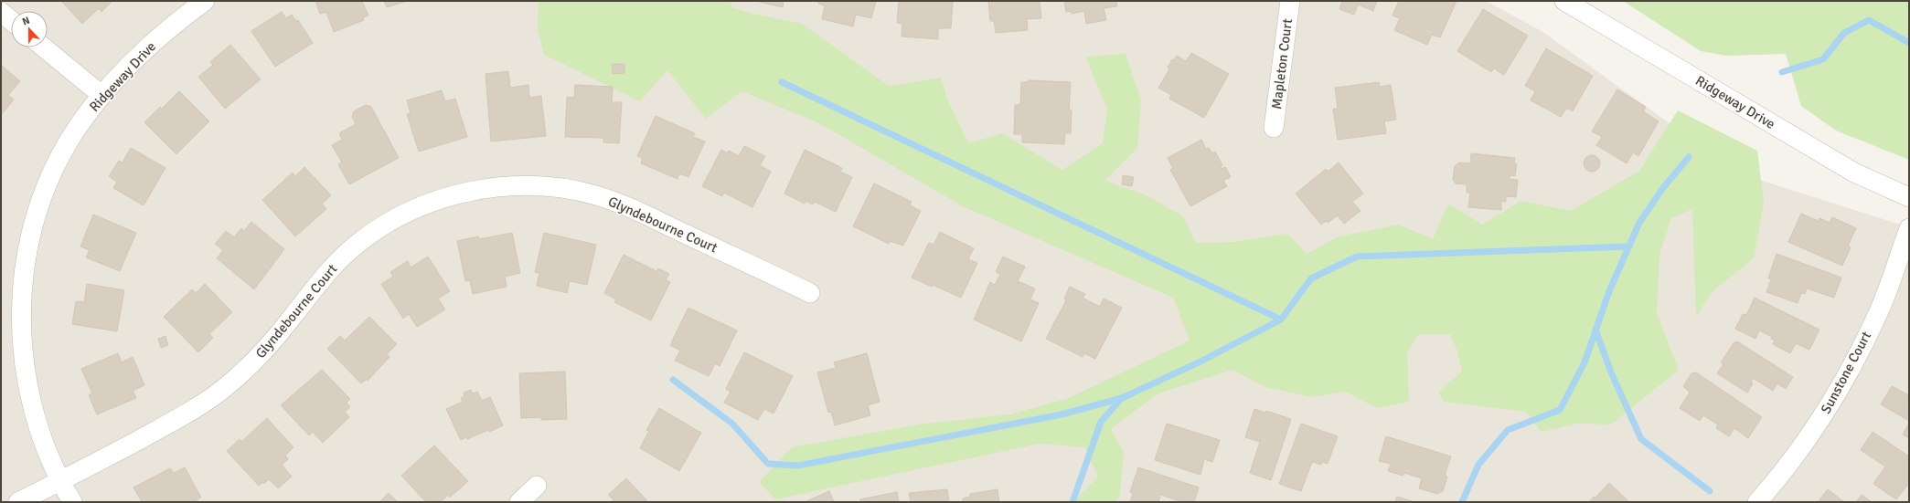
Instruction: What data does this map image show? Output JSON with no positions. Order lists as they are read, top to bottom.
{
  "streets": {
    "street": [
      "Mapleton Court",
      "Ridgeway Drive",
      "Glyndebourne Court",
      "Sunstone Court"
    ]
  },
  "crossings": [
    ["Ridgeway Drive", "Glyndebourne Court"]
  ],
  "north": "top"
}
